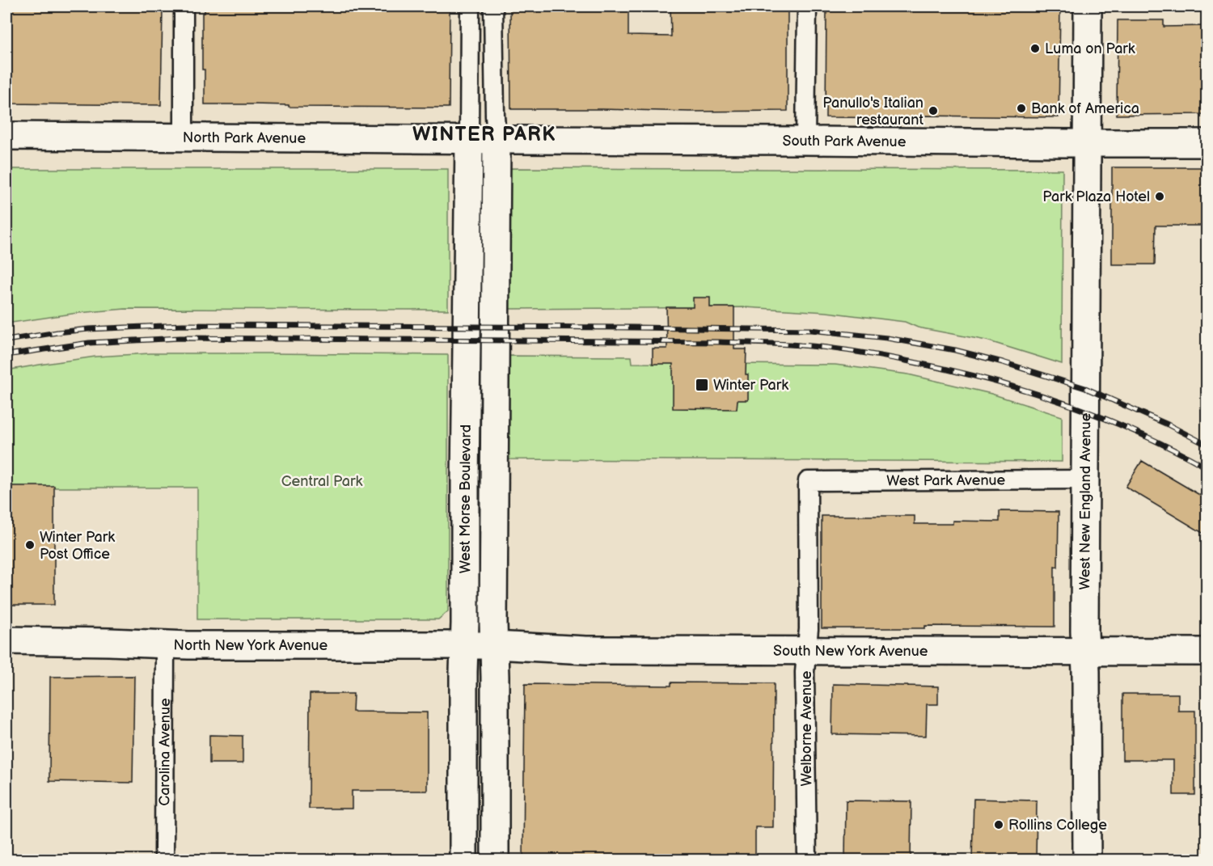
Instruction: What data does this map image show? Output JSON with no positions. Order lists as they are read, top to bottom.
{
  "streets": {
    "street": [
      "North Park Avenue",
      "South Park Avenue",
      "West Park Avenue",
      "West Morse Boulevard",
      "West New England Avenue",
      "North New York Avenue",
      "South New York Avenue",
      "Welborne Avenue",
      "Carolina Avenue"
    ]
  },
  "crossings": [
    ["North Park Avenue", "South Park Avenue"],
    ["North Park Avenue", "West Morse Boulevard"],
    ["South Park Avenue", "West Morse Boulevard"],
    ["South Park Avenue", "West New England Avenue"],
    ["West Park Avenue", "West New England Avenue"],
    ["West Park Avenue", "Welborne Avenue"],
    ["West Morse Boulevard", "North New York Avenue"],
    ["West Morse Boulevard", "South New York Avenue"],
    ["West New England Avenue", "South New York Avenue"],
    ["North New York Avenue", "South New York Avenue"],
    ["North New York Avenue", "Carolina Avenue"],
    ["South New York Avenue", "Welborne Avenue"]
  ],
  "districts": ["WINTER PARK"],
  "parks": ["Central Park"],
  "places": {
    "other": [
      "Luma on Park",
      "Bank of America",
      "Panullo's Italian restaurant",
      "Park Plaza Hotel",
      "Winter Park Post Office",
      "Rollins College"
    ],
    "transit": ["Winter Park"]
  }
}
